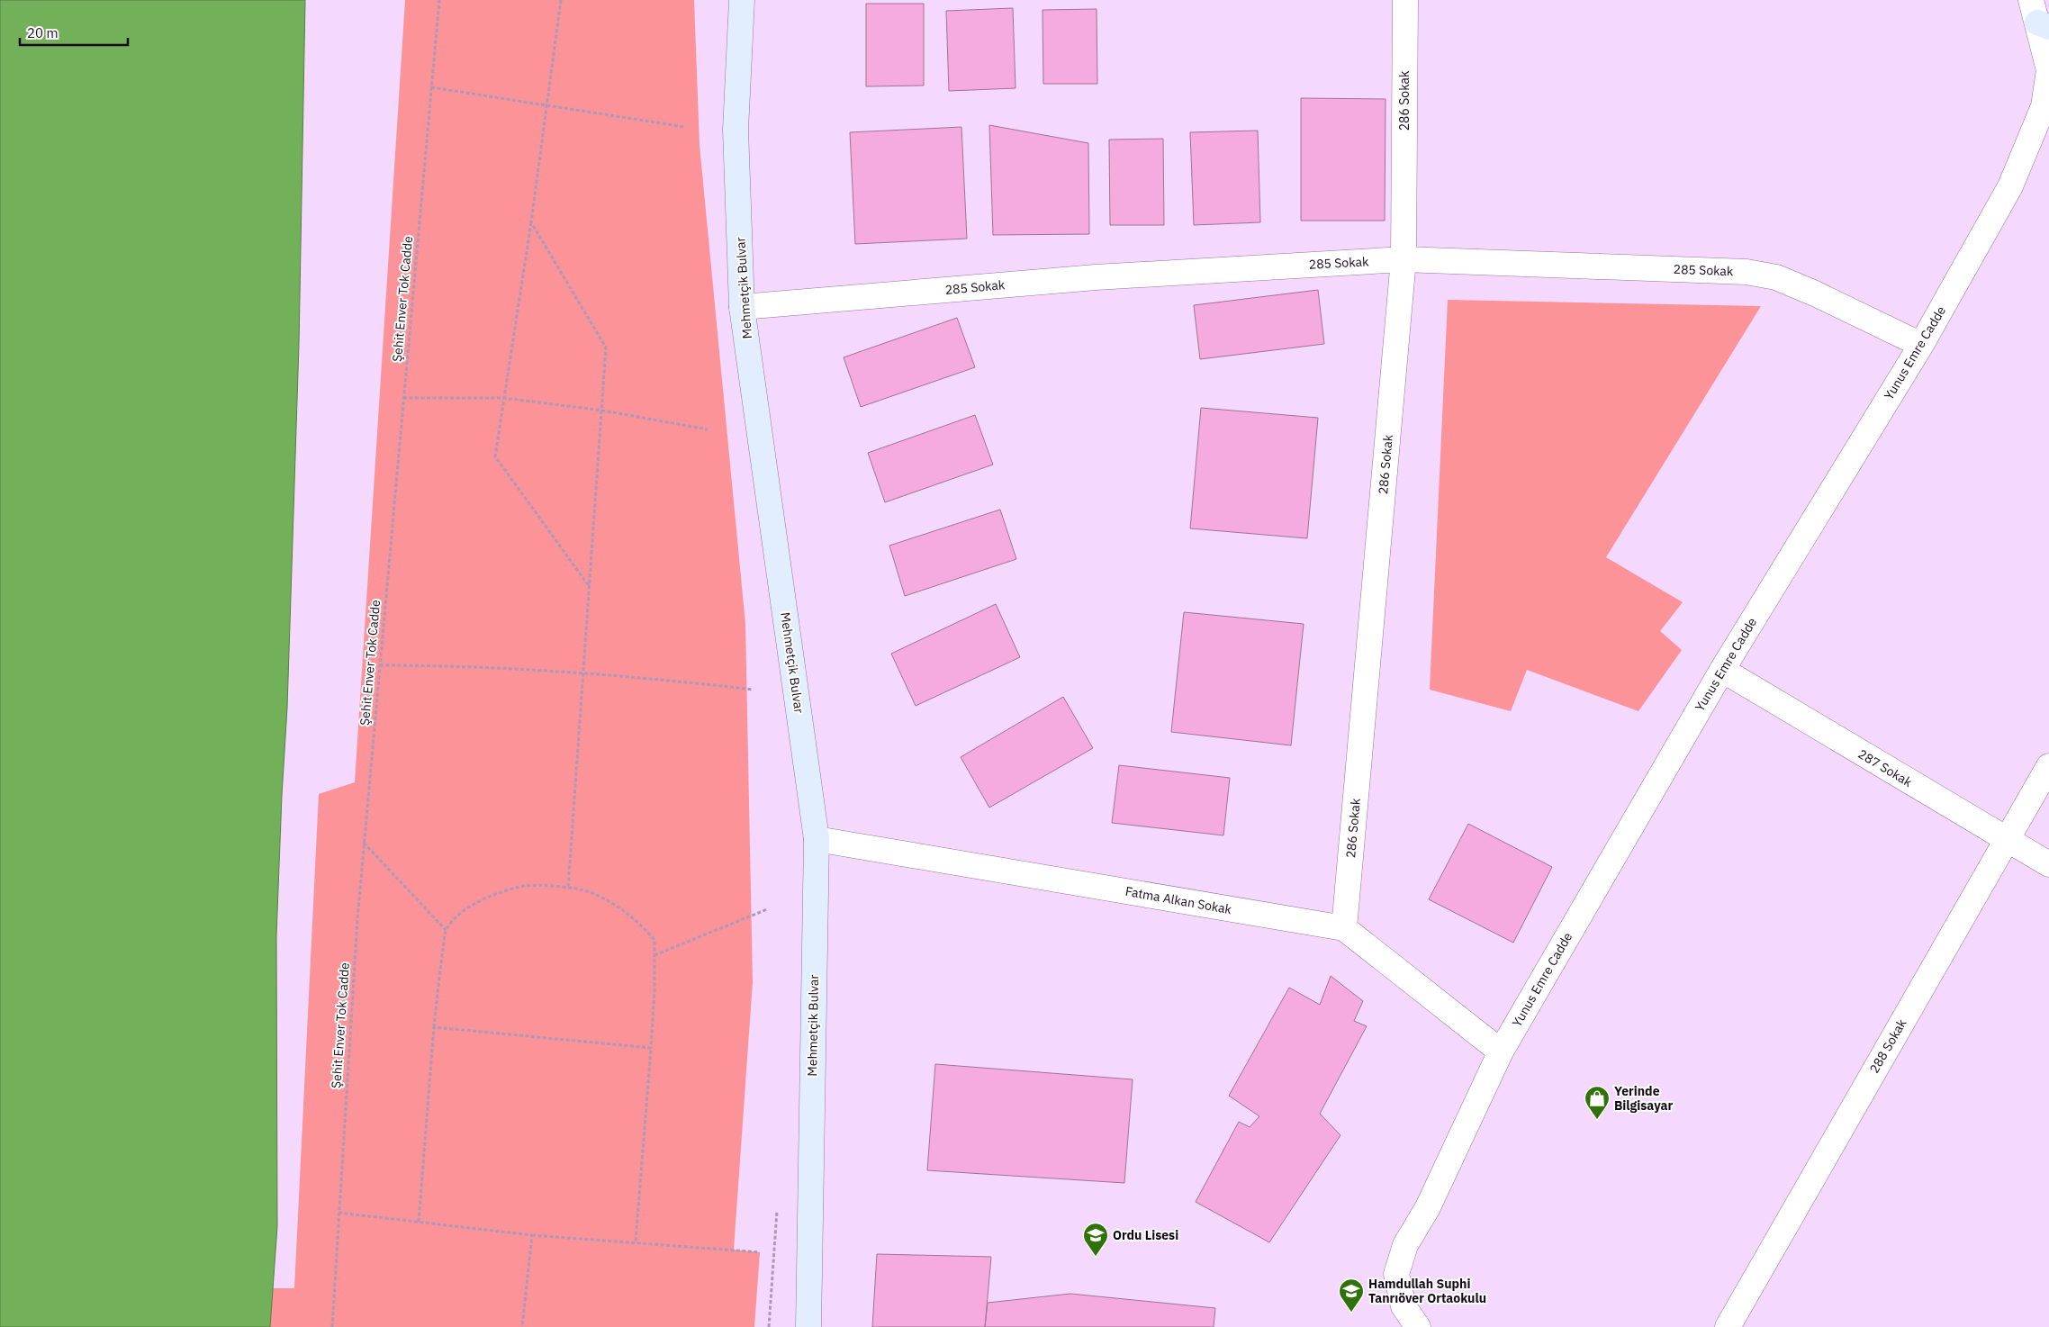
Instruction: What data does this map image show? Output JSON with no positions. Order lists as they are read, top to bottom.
{
  "streets": {
    "street": [
      "286 Sokak",
      "285 Sokak",
      "Mehmetçik Bulvar",
      "Yunus Emre Cadde",
      "287 Sokak",
      "Fatma Alkan Sokak",
      "288 Sokak"
    ],
    "path": ["Şehit Enver Tok Cadde"]
  },
  "crossings": [
    ["286 Sokak", "285 Sokak"],
    ["286 Sokak", "Fatma Alkan Sokak"],
    ["285 Sokak", "Mehmetçik Bulvar"],
    ["285 Sokak", "Yunus Emre Cadde"],
    ["Mehmetçik Bulvar", "Fatma Alkan Sokak"],
    ["Yunus Emre Cadde", "287 Sokak"],
    ["Yunus Emre Cadde", "Fatma Alkan Sokak"],
    ["287 Sokak", "288 Sokak"]
  ],
  "places": {
    "shop": ["Yerinde Bilgisayar"],
    "school or university": ["Ordu Lisesi", "Hamdullah Suphi Tanrıöver Ortaokulu"]
  },
  "scale_bar": "20 m"
}
